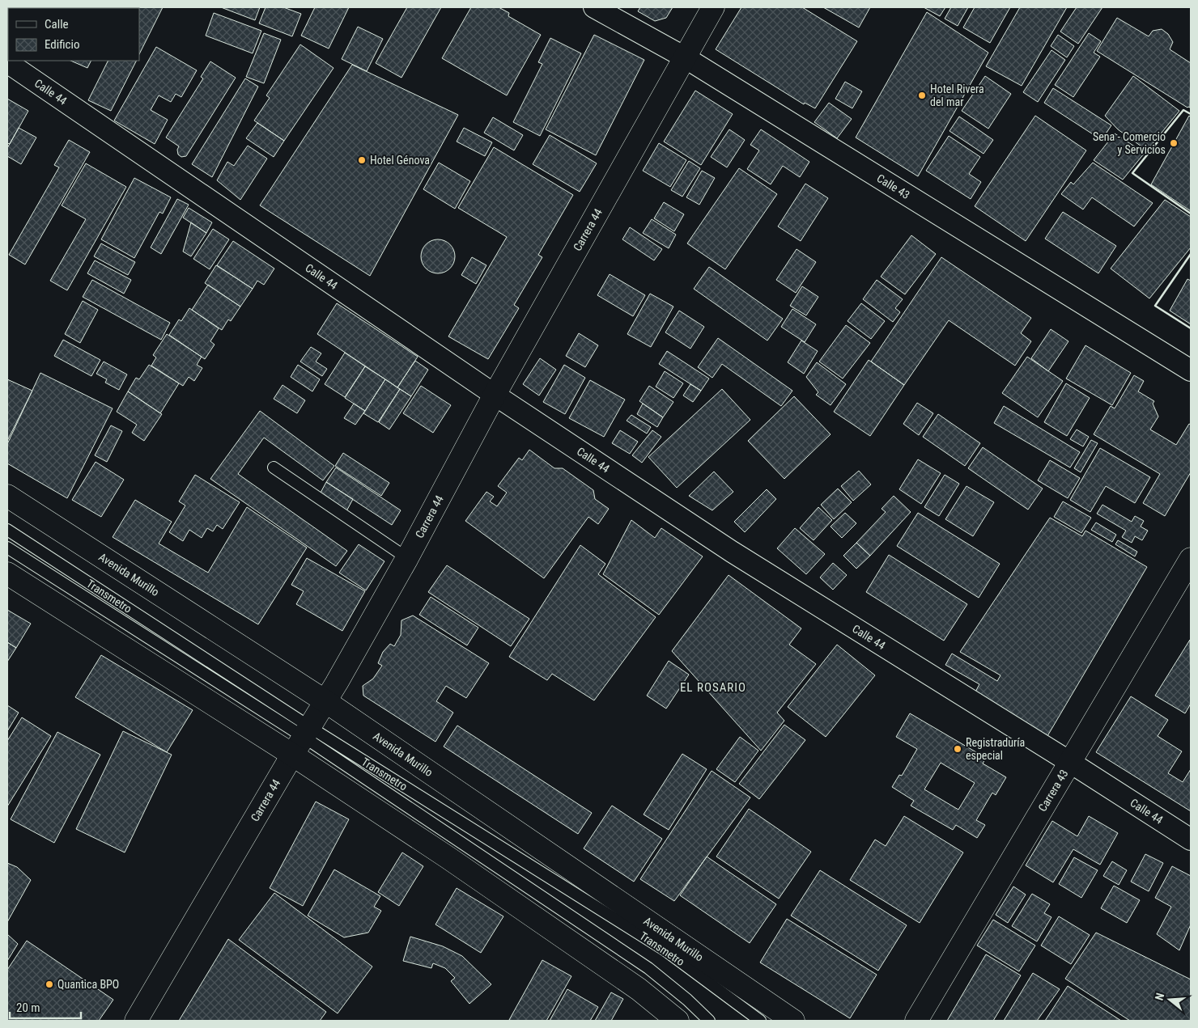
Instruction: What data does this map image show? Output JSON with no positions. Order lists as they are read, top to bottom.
{
  "streets": {
    "main road": ["Carrera 44", "Avenida Murillo", "Carrera 43"],
    "street": ["Calle 44", "Calle 43"],
    "lane": ["Transmetro"]
  },
  "crossings": [
    ["Calle 44", "Carrera 44"],
    ["Calle 44", "Carrera 43"],
    ["Calle 43", "Carrera 44"],
    ["Carrera 44", "Avenida Murillo"],
    ["Carrera 44", "Transmetro"]
  ],
  "districts": ["EL ROSARIO"],
  "places": [
    "Hotel Rivera del mar",
    "Sena - Comercio y Servicios",
    "Hotel Génova",
    "Registraduría especial",
    "Quantica BPO"
  ],
  "legend": ["Calle", "Edificio"],
  "scale_bar": "20 m",
  "north": "left"
}
